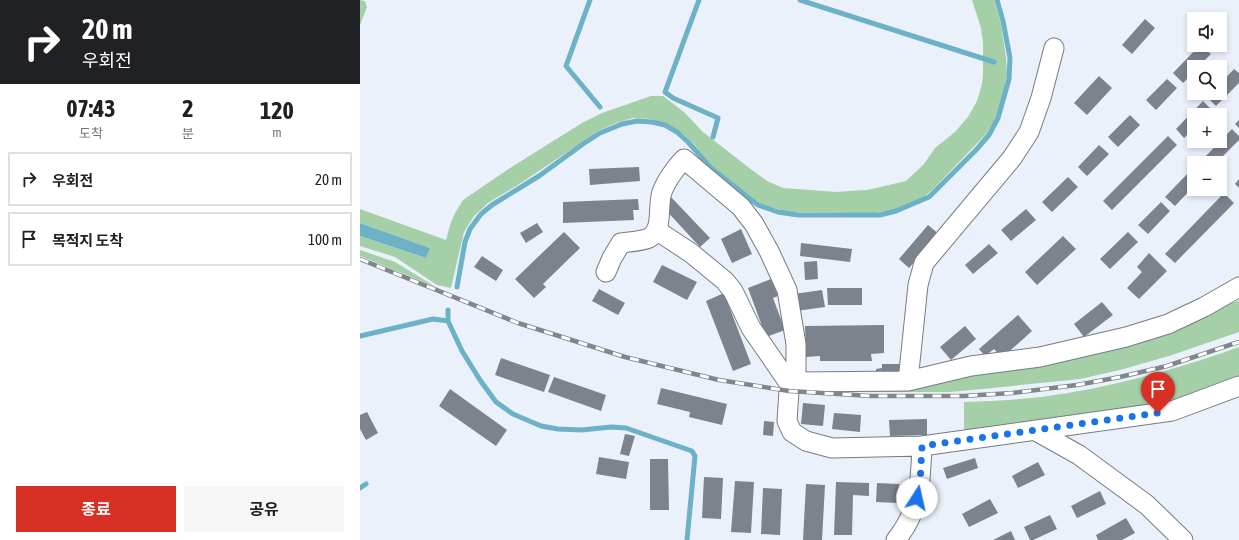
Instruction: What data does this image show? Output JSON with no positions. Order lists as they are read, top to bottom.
{
  "page": {
    "turn": ["20 m", "우회전"],
    "map_buttons": ["+", "−"],
    "eta": [
      "07:43",
      "도착",
      "2",
      "분",
      "120",
      "m"
    ],
    "list": [
      {
        "name": "우회전",
        "value": "20 m"
      },
      {
        "name": "목적지 도착",
        "value": "100 m"
      }
    ],
    "buttons": ["종료", "공유"]
  }
}
